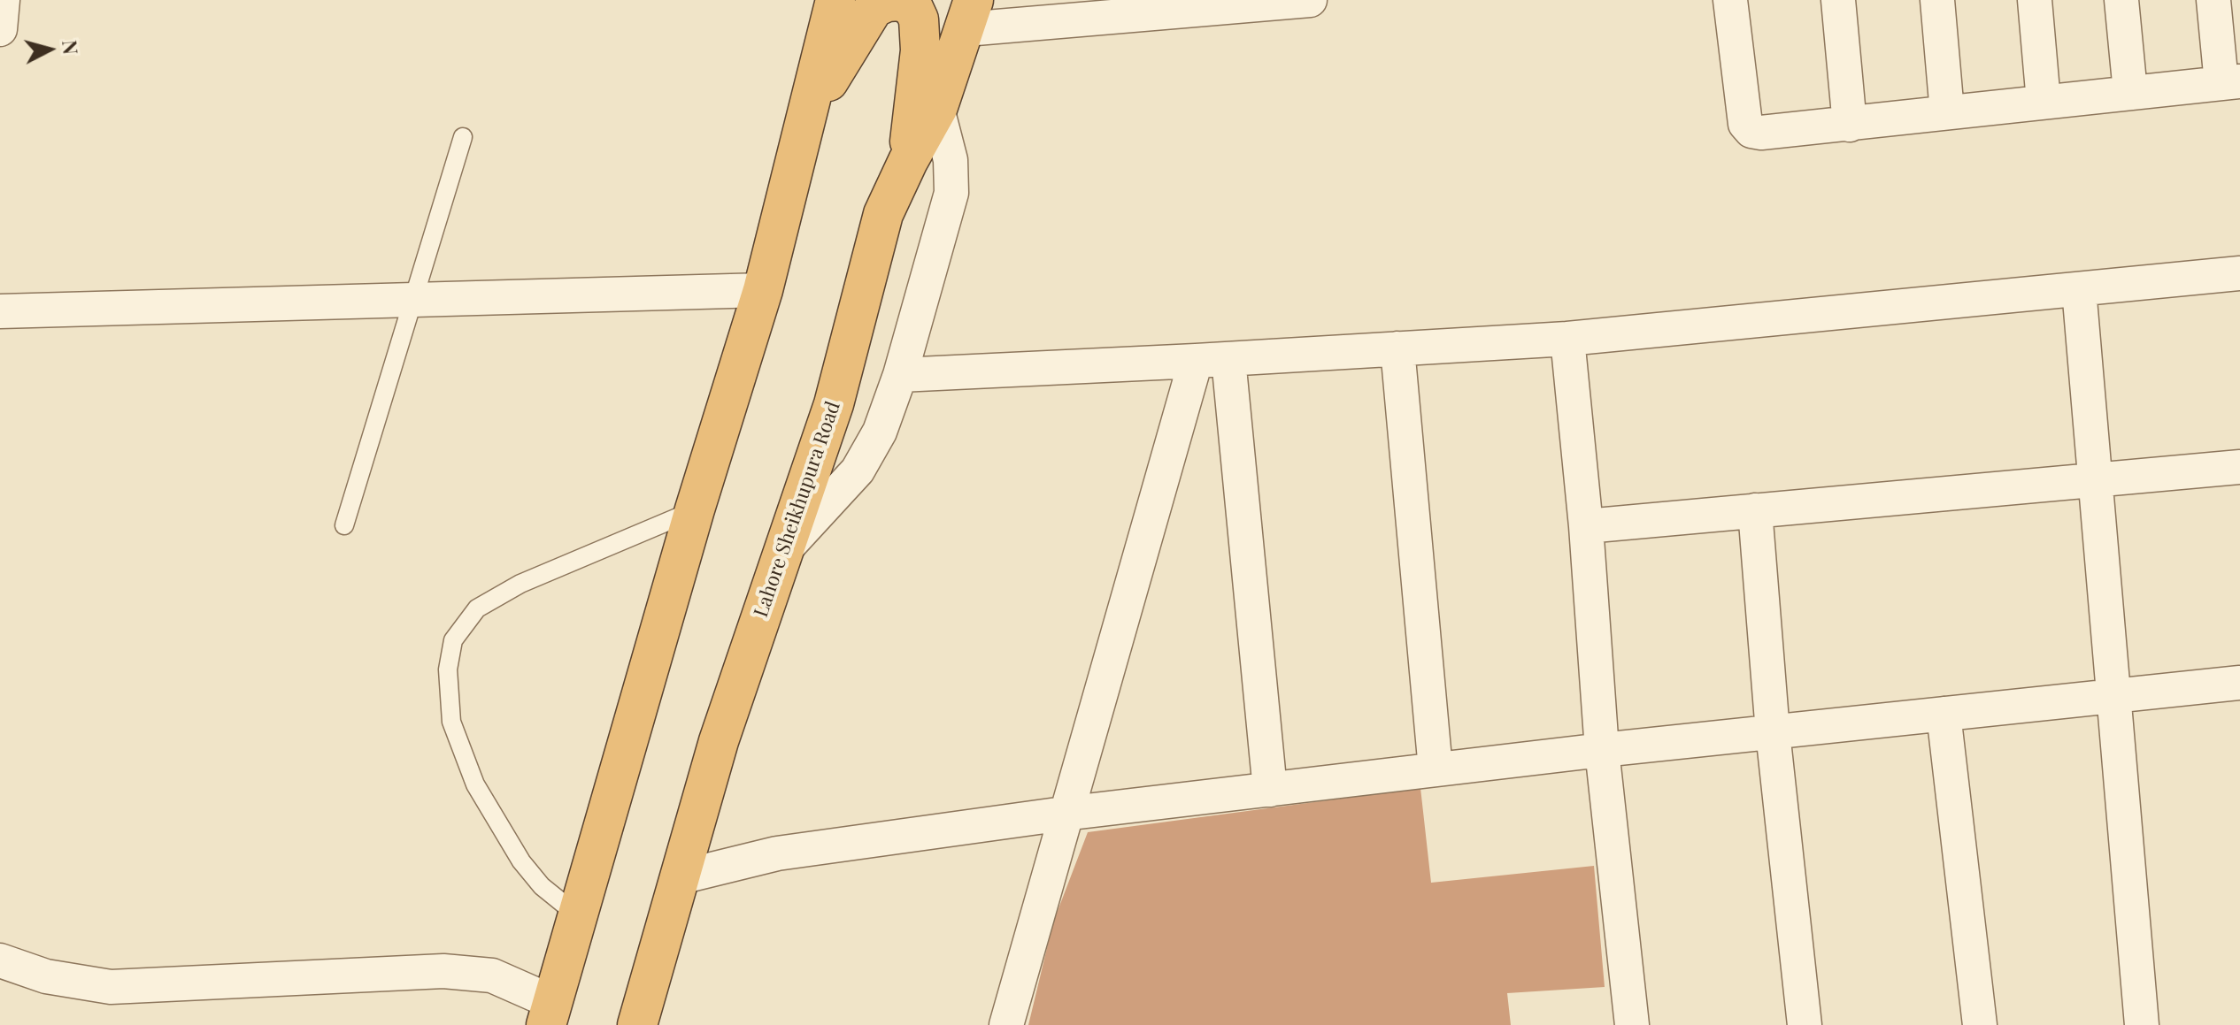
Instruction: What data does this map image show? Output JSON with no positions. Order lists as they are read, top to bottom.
{
  "streets": {
    "highway": ["Lahore Sheikhupura Road"]
  },
  "north": "right"
}
